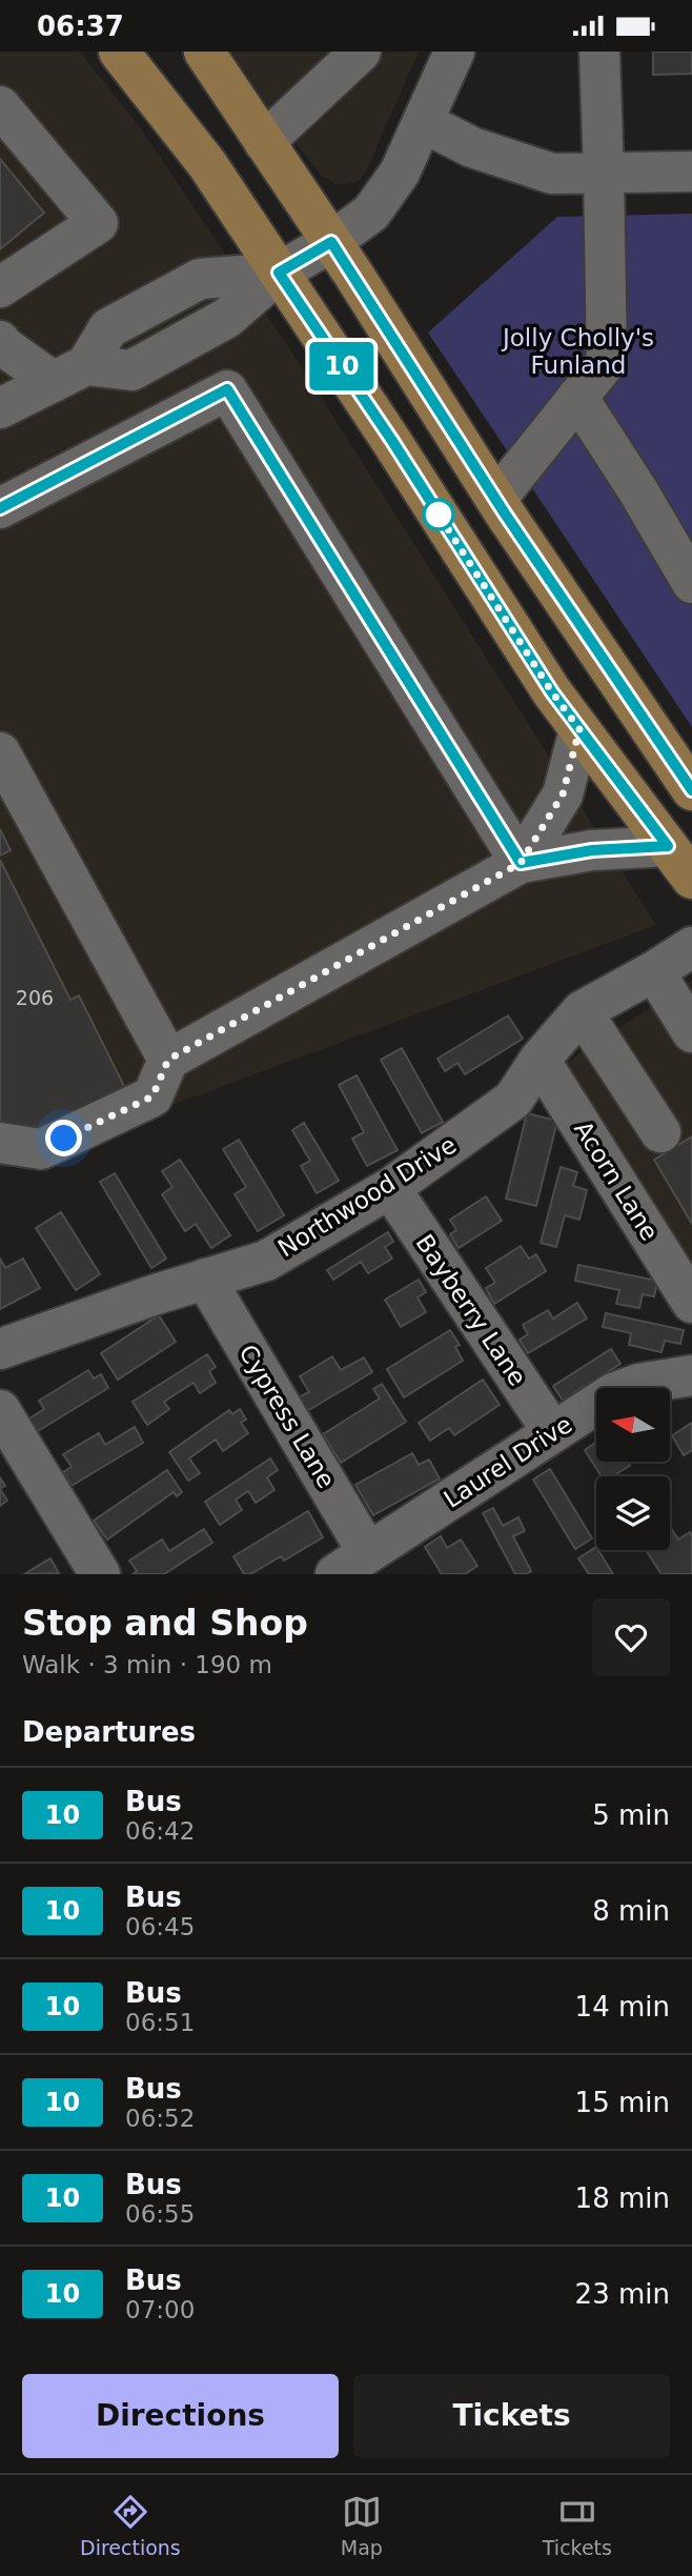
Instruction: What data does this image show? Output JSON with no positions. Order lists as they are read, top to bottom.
{
  "streets": {
    "street": [
      "Acorn Lane",
      "Northwood Drive",
      "Bayberry Lane",
      "Cypress Lane",
      "Laurel Drive"
    ]
  },
  "crossings": [
    ["Acorn Lane", "Northwood Drive"],
    ["Northwood Drive", "Bayberry Lane"],
    ["Northwood Drive", "Cypress Lane"],
    ["Bayberry Lane", "Laurel Drive"],
    ["Cypress Lane", "Laurel Drive"]
  ],
  "parks": ["Jolly Cholly's Funland"],
  "lines": ["bus line 10"],
  "house_numbers": ["206"],
  "north": "left",
  "page": {
    "status": "06:37",
    "on_map": "10",
    "heading": [
      ["Stop and Shop", "Walk · 3 min · 190 m"],
      "Departures"
    ],
    "list": [
      {
        "mark": "10",
        "name": "Bus",
        "note": "06:42",
        "value": "5 min"
      },
      {
        "mark": "10",
        "name": "Bus",
        "note": "06:45",
        "value": "8 min"
      },
      {
        "mark": "10",
        "name": "Bus",
        "note": "06:51",
        "value": "14 min"
      },
      {
        "mark": "10",
        "name": "Bus",
        "note": "06:52",
        "value": "15 min"
      },
      {
        "mark": "10",
        "name": "Bus",
        "note": "06:55",
        "value": "18 min"
      },
      {
        "mark": "10",
        "name": "Bus",
        "note": "07:00",
        "value": "23 min"
      }
    ],
    "buttons": ["Directions", "Tickets"],
    "tabs": ["Directions", "Map", "Tickets"]
  }
}
